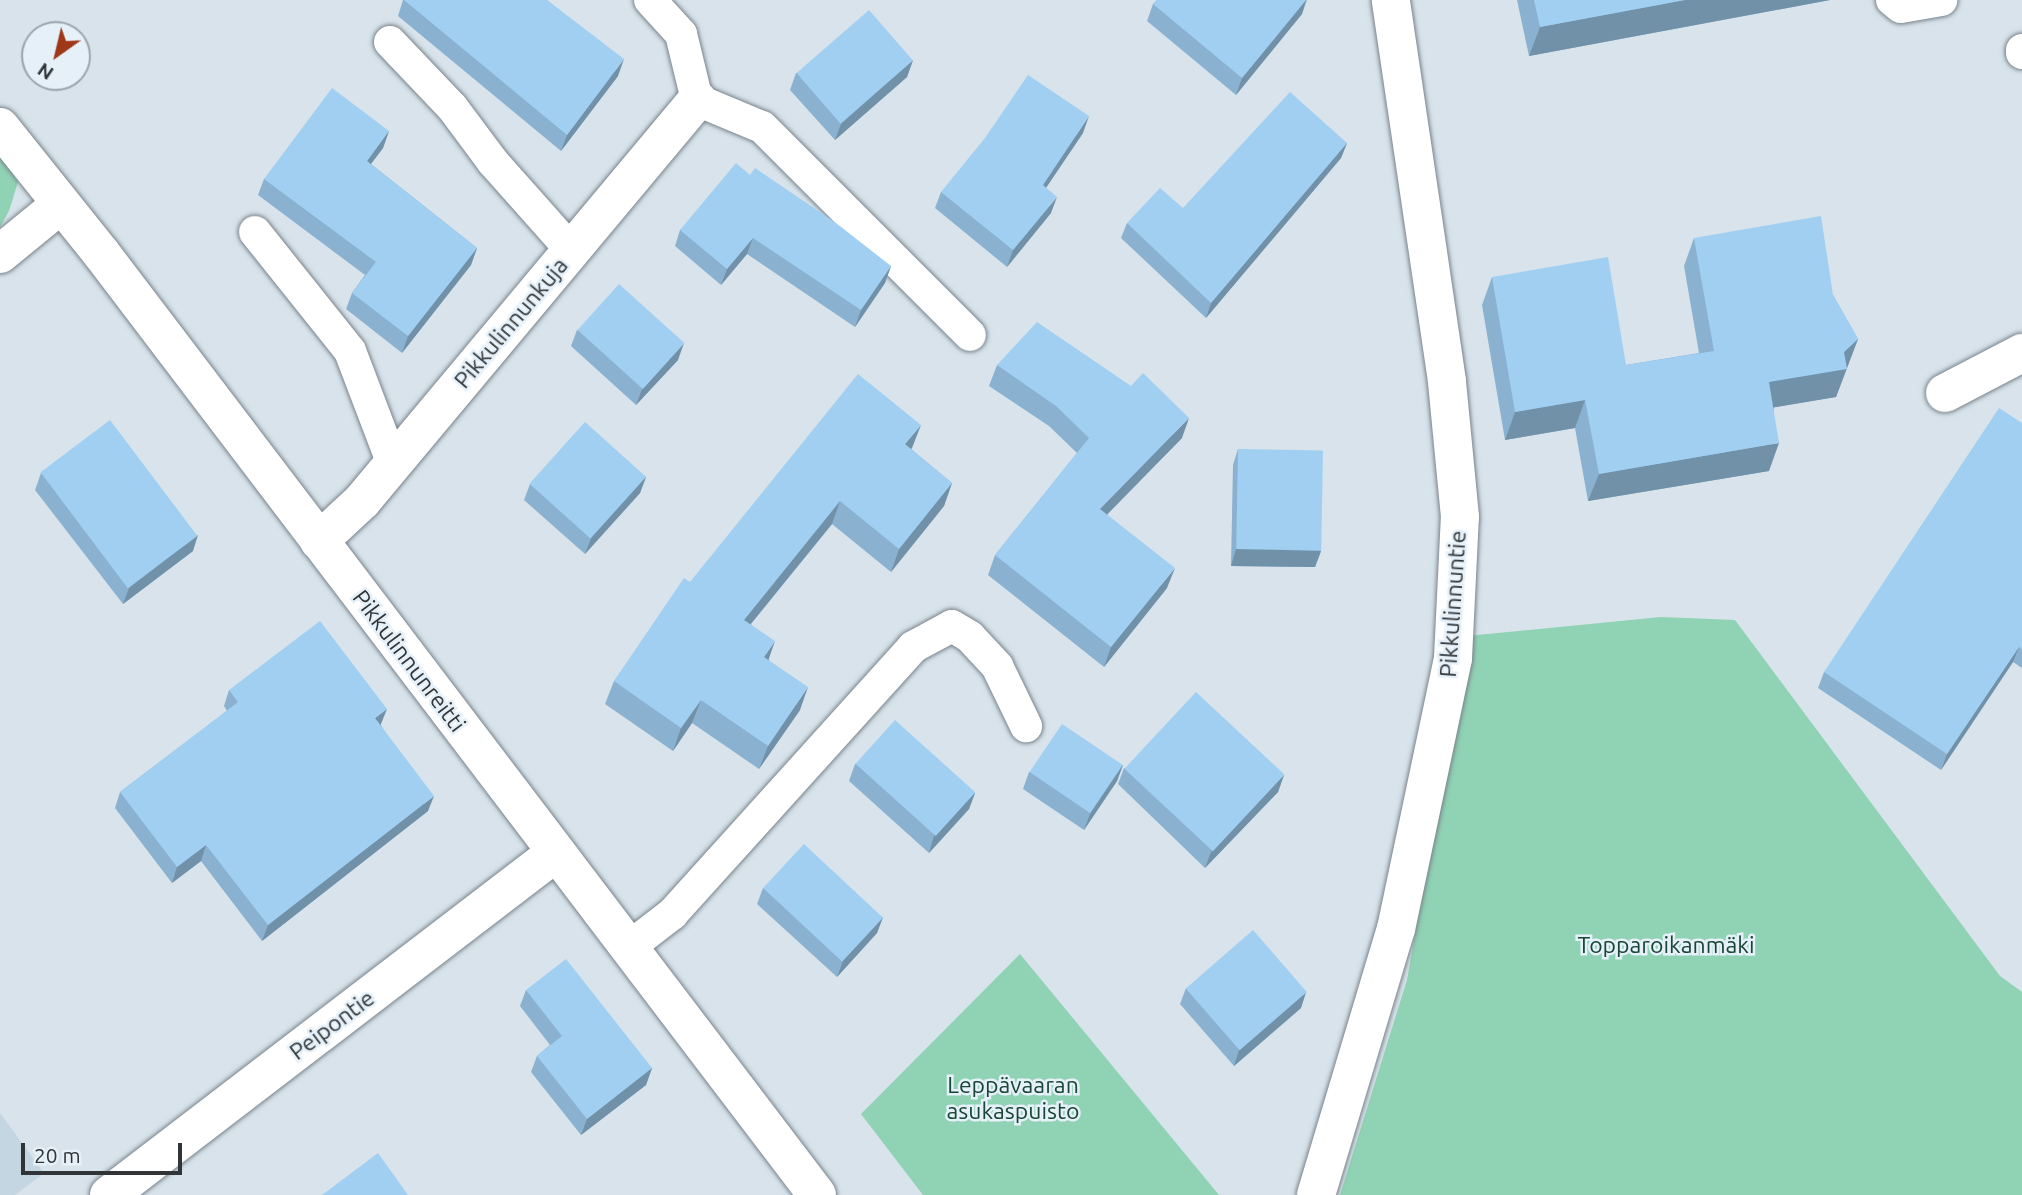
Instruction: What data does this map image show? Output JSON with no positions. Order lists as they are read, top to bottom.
{
  "streets": {
    "street": [
      "Pikkulinnunkuja",
      "Pikkulinnuntie",
      "Pikkulinnunreitti",
      "Peipontie"
    ]
  },
  "crossings": [
    ["Pikkulinnunkuja", "Pikkulinnunreitti"],
    ["Pikkulinnunreitti", "Peipontie"]
  ],
  "parks": ["Topparoikanmäki", "Leppävaaran asukaspuisto"],
  "scale_bar": "20 m",
  "north": "bottom left"
}
